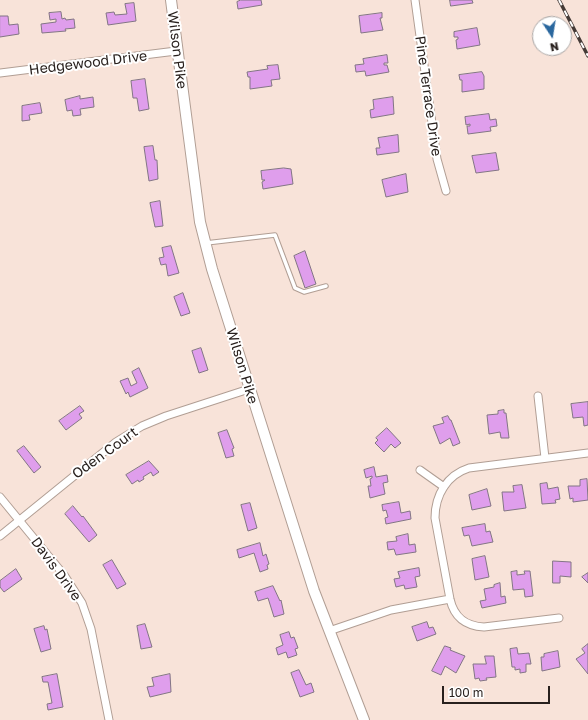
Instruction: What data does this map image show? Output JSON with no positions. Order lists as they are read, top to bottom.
{
  "streets": {
    "main road": ["Wilson Pike"],
    "street": [
      "Hedgewood Drive",
      "Pine Terrace Drive",
      "Oden Court",
      "Davis Drive"
    ]
  },
  "crossings": [
    ["Wilson Pike", "Hedgewood Drive"],
    ["Wilson Pike", "Oden Court"],
    ["Oden Court", "Davis Drive"]
  ],
  "scale_bar": "100 m",
  "north": "bottom"
}
